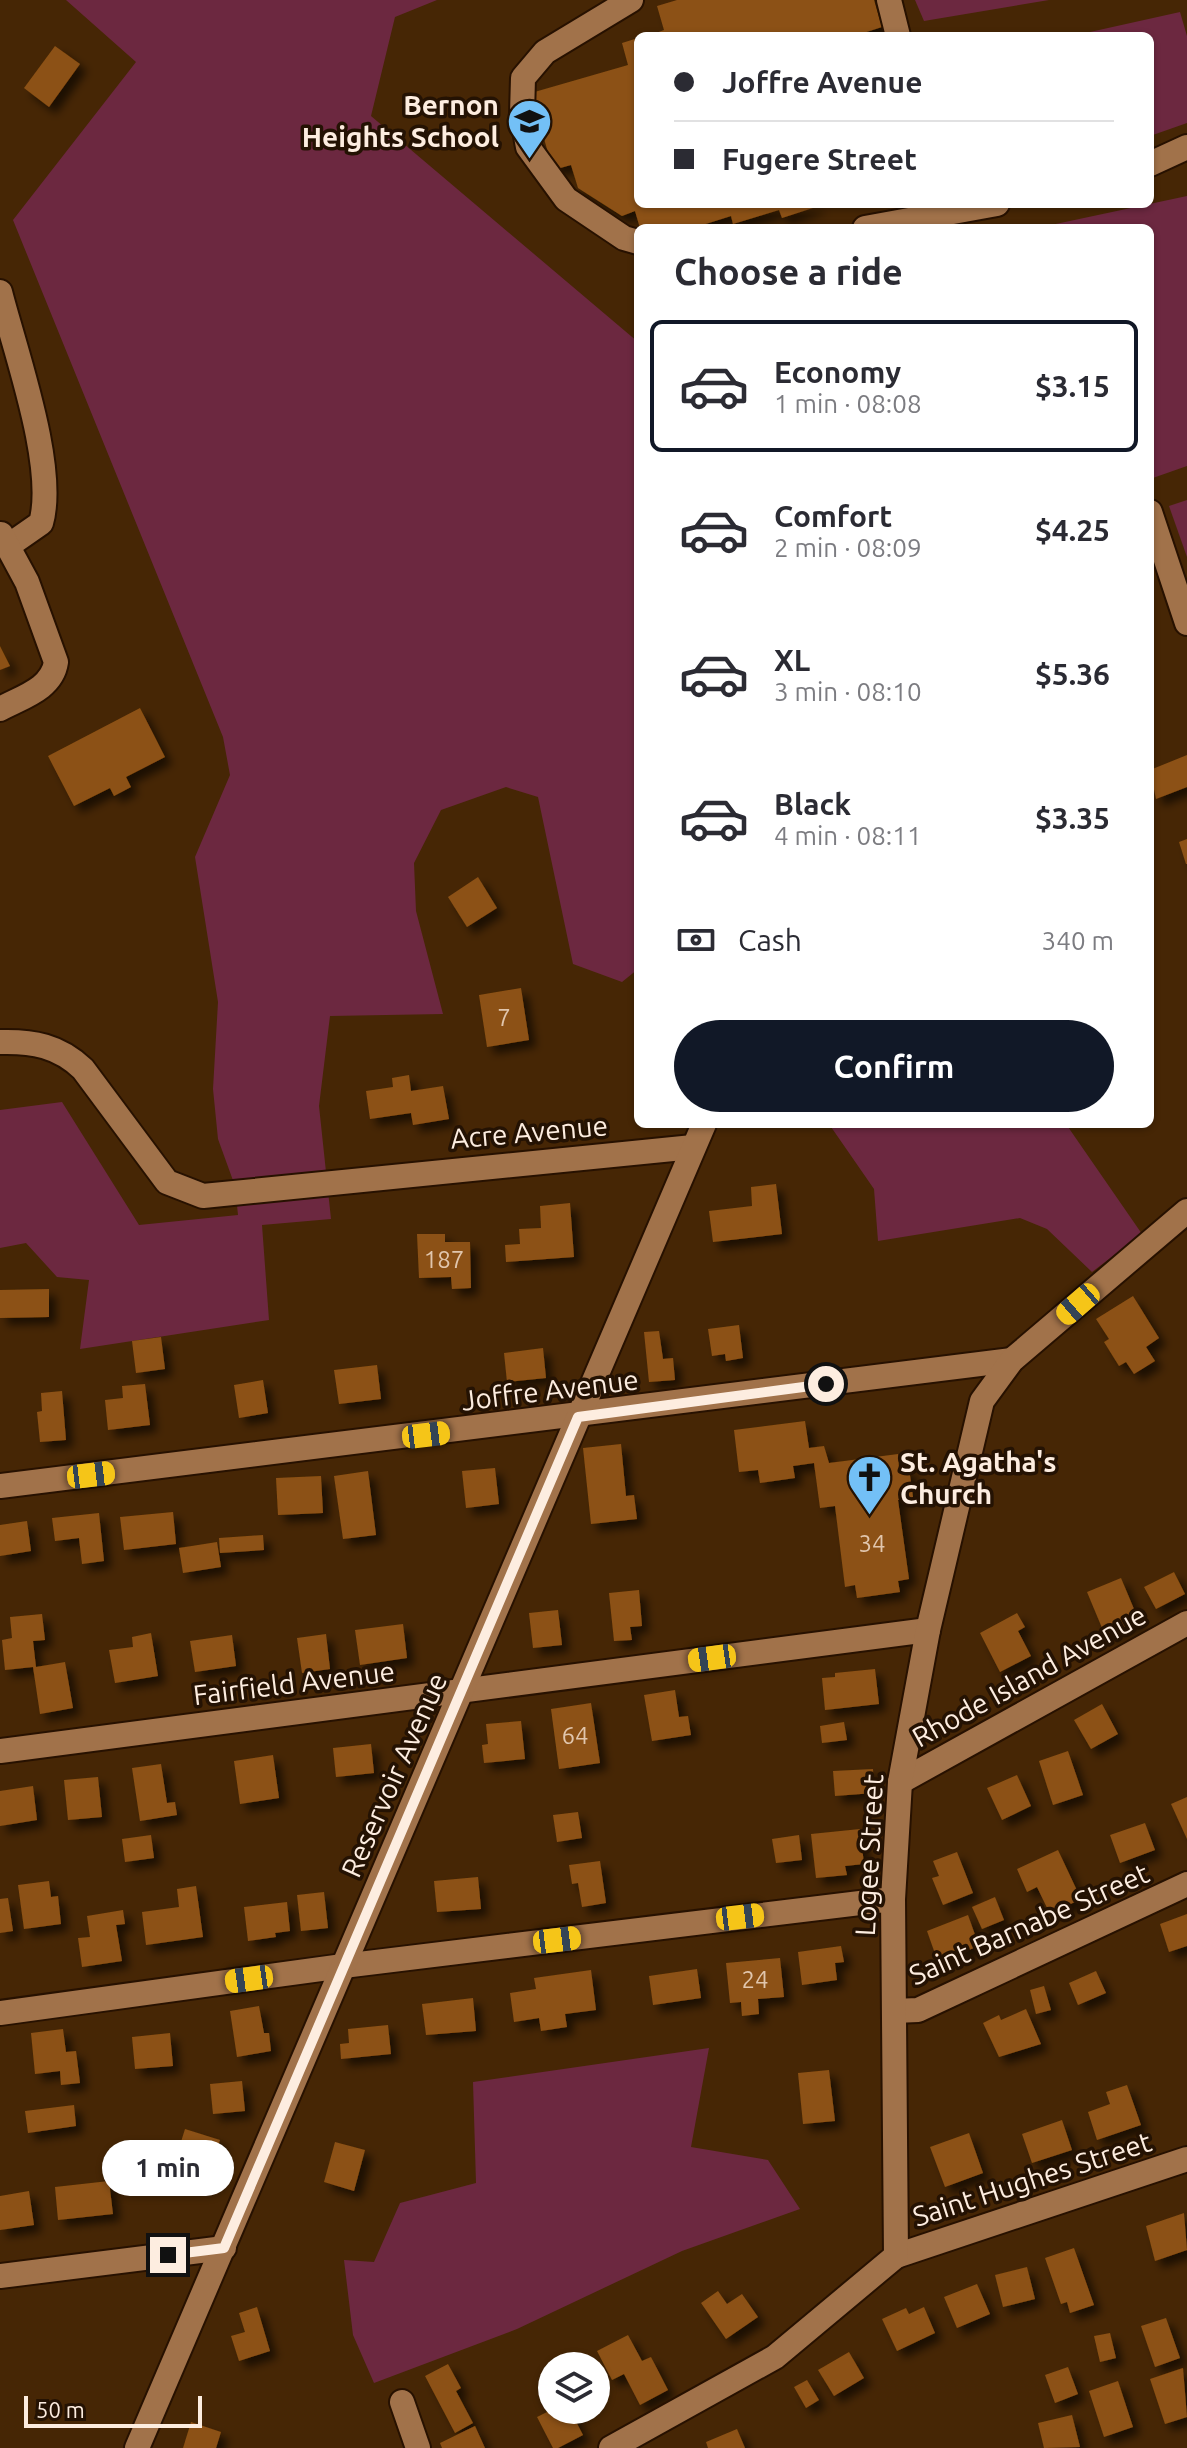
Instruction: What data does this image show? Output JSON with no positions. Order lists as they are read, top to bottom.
{
  "streets": {
    "street": [
      "Acre Avenue",
      "Joffre Avenue",
      "Rhode Island Avenue",
      "Fairfield Avenue",
      "Reservoir Avenue",
      "Logee Street",
      "Saint Barnabe Street",
      "Saint Hughes Street"
    ]
  },
  "crossings": [
    ["Acre Avenue", "Reservoir Avenue"],
    ["Joffre Avenue", "Reservoir Avenue"],
    ["Joffre Avenue", "Logee Street"],
    ["Rhode Island Avenue", "Logee Street"],
    ["Fairfield Avenue", "Reservoir Avenue"],
    ["Fairfield Avenue", "Logee Street"],
    ["Logee Street", "Saint Barnabe Street"],
    ["Logee Street", "Saint Hughes Street"]
  ],
  "places": {
    "school or university": ["Bernon Heights School"],
    "church": ["St. Agatha's Church"]
  },
  "house_numbers": [
    "7",
    "187",
    "34",
    "64",
    "24"
  ],
  "scale_bar": "50 m",
  "page": {
    "banner": ["Joffre Avenue", "Fugere Street"],
    "heading": "Choose a ride",
    "list": [
      {
        "name": "Economy",
        "note": "1 min · 08:08",
        "value": "$3.15"
      },
      {
        "name": "Comfort",
        "note": "2 min · 08:09",
        "value": "$4.25"
      },
      {
        "name": "XL",
        "note": "3 min · 08:10",
        "value": "$5.36"
      },
      {
        "name": "Black",
        "note": "4 min · 08:11",
        "value": "$3.35"
      }
    ],
    "pay": ["Cash", "340 m"],
    "buttons": "Confirm",
    "bubble": "1 min",
    "scale": "50 m"
  }
}
